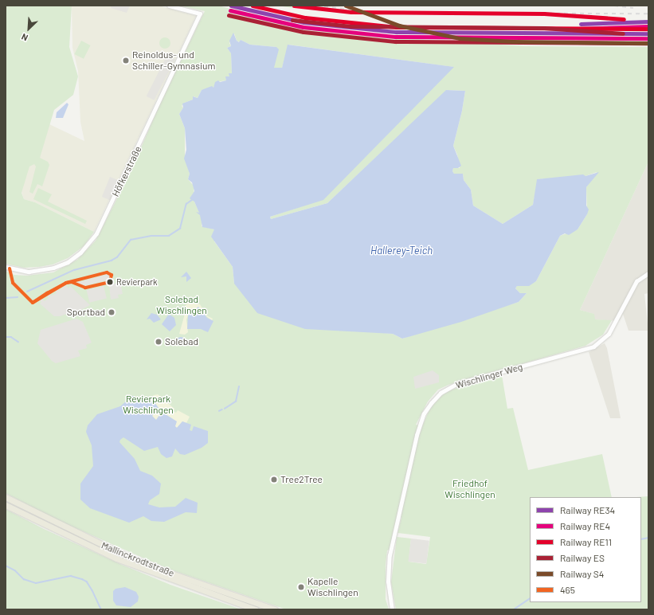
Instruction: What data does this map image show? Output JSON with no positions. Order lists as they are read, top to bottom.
{
  "streets": {
    "highway": ["Mallinckrodtstraße"],
    "street": ["Höfkerstraße", "Wischlinger Weg"]
  },
  "water": ["Hallerey-Teich"],
  "parks": ["Solebad Wischlingen", "Revierpark Wischlingen", "Friedhof Wischlingen"],
  "places": [
    "Reinoldus- und Schiller-Gymnasium",
    "Revierpark",
    "Sportbad",
    "Solebad",
    "Tree2Tree",
    "Kapelle Wischlingen"
  ],
  "lines": [
    "rail line RE34",
    "rail line RE11",
    "rail line S4",
    "rail line RE4",
    "rail line ES",
    "transit line 465"
  ],
  "legend": [
    "Railway RE34",
    "Railway RE4",
    "Railway RE11",
    "Railway ES",
    "Railway S4",
    "465"
  ],
  "north": "bottom left"
}
